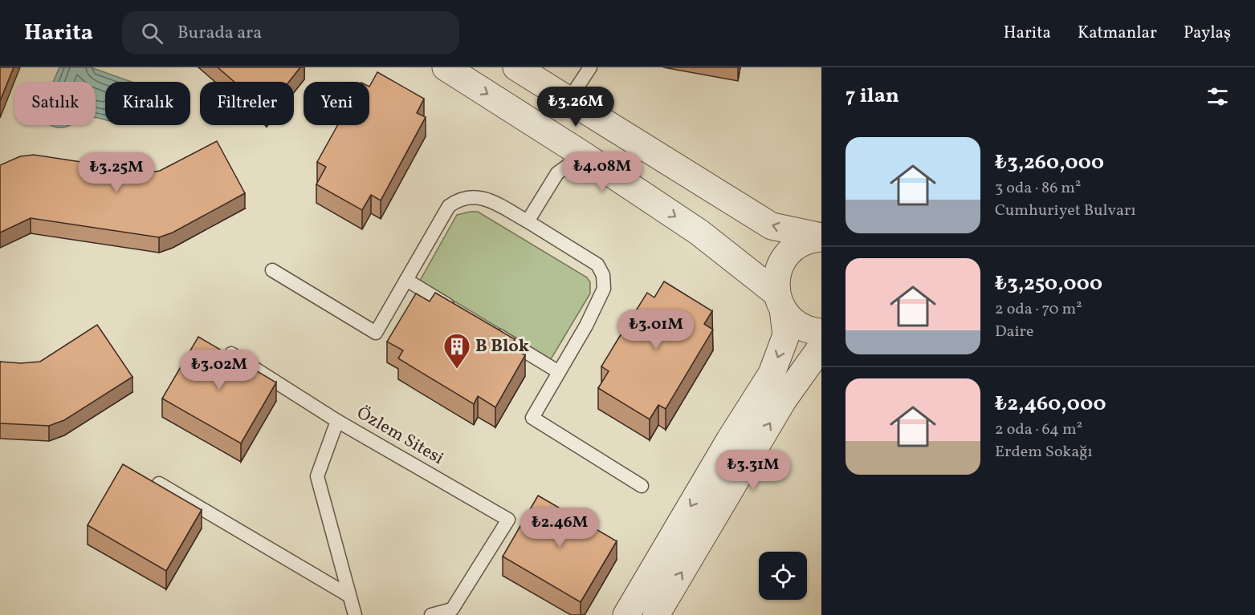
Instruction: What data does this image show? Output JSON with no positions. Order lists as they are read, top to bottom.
{
  "streets": {
    "lane": ["Özlem Sitesi"]
  },
  "places": {
    "building": ["B Blok"]
  },
  "page": {
    "header": "Harita",
    "search": "Burada ara",
    "nav": ["Harita", "Katmanlar", "Paylaş"],
    "heading": "7 ilan",
    "chip": [
      "Satılık",
      "Kiralık",
      "Filtreler",
      "Yeni"
    ],
    "price": [
      "₺3.26M",
      "₺4.08M",
      "₺3.25M",
      "₺3.01M",
      "₺3.02M",
      "₺3.31M",
      "₺2.46M"
    ],
    "list": [
      {
        "name": "₺3,260,000",
        "note": "3 oda · 86 m² · Cumhuriyet Bulvarı"
      },
      {
        "name": "₺3,250,000",
        "note": "2 oda · 70 m² · Daire"
      },
      {
        "name": "₺2,460,000",
        "note": "2 oda · 64 m² · Erdem Sokağı"
      }
    ]
  }
}
